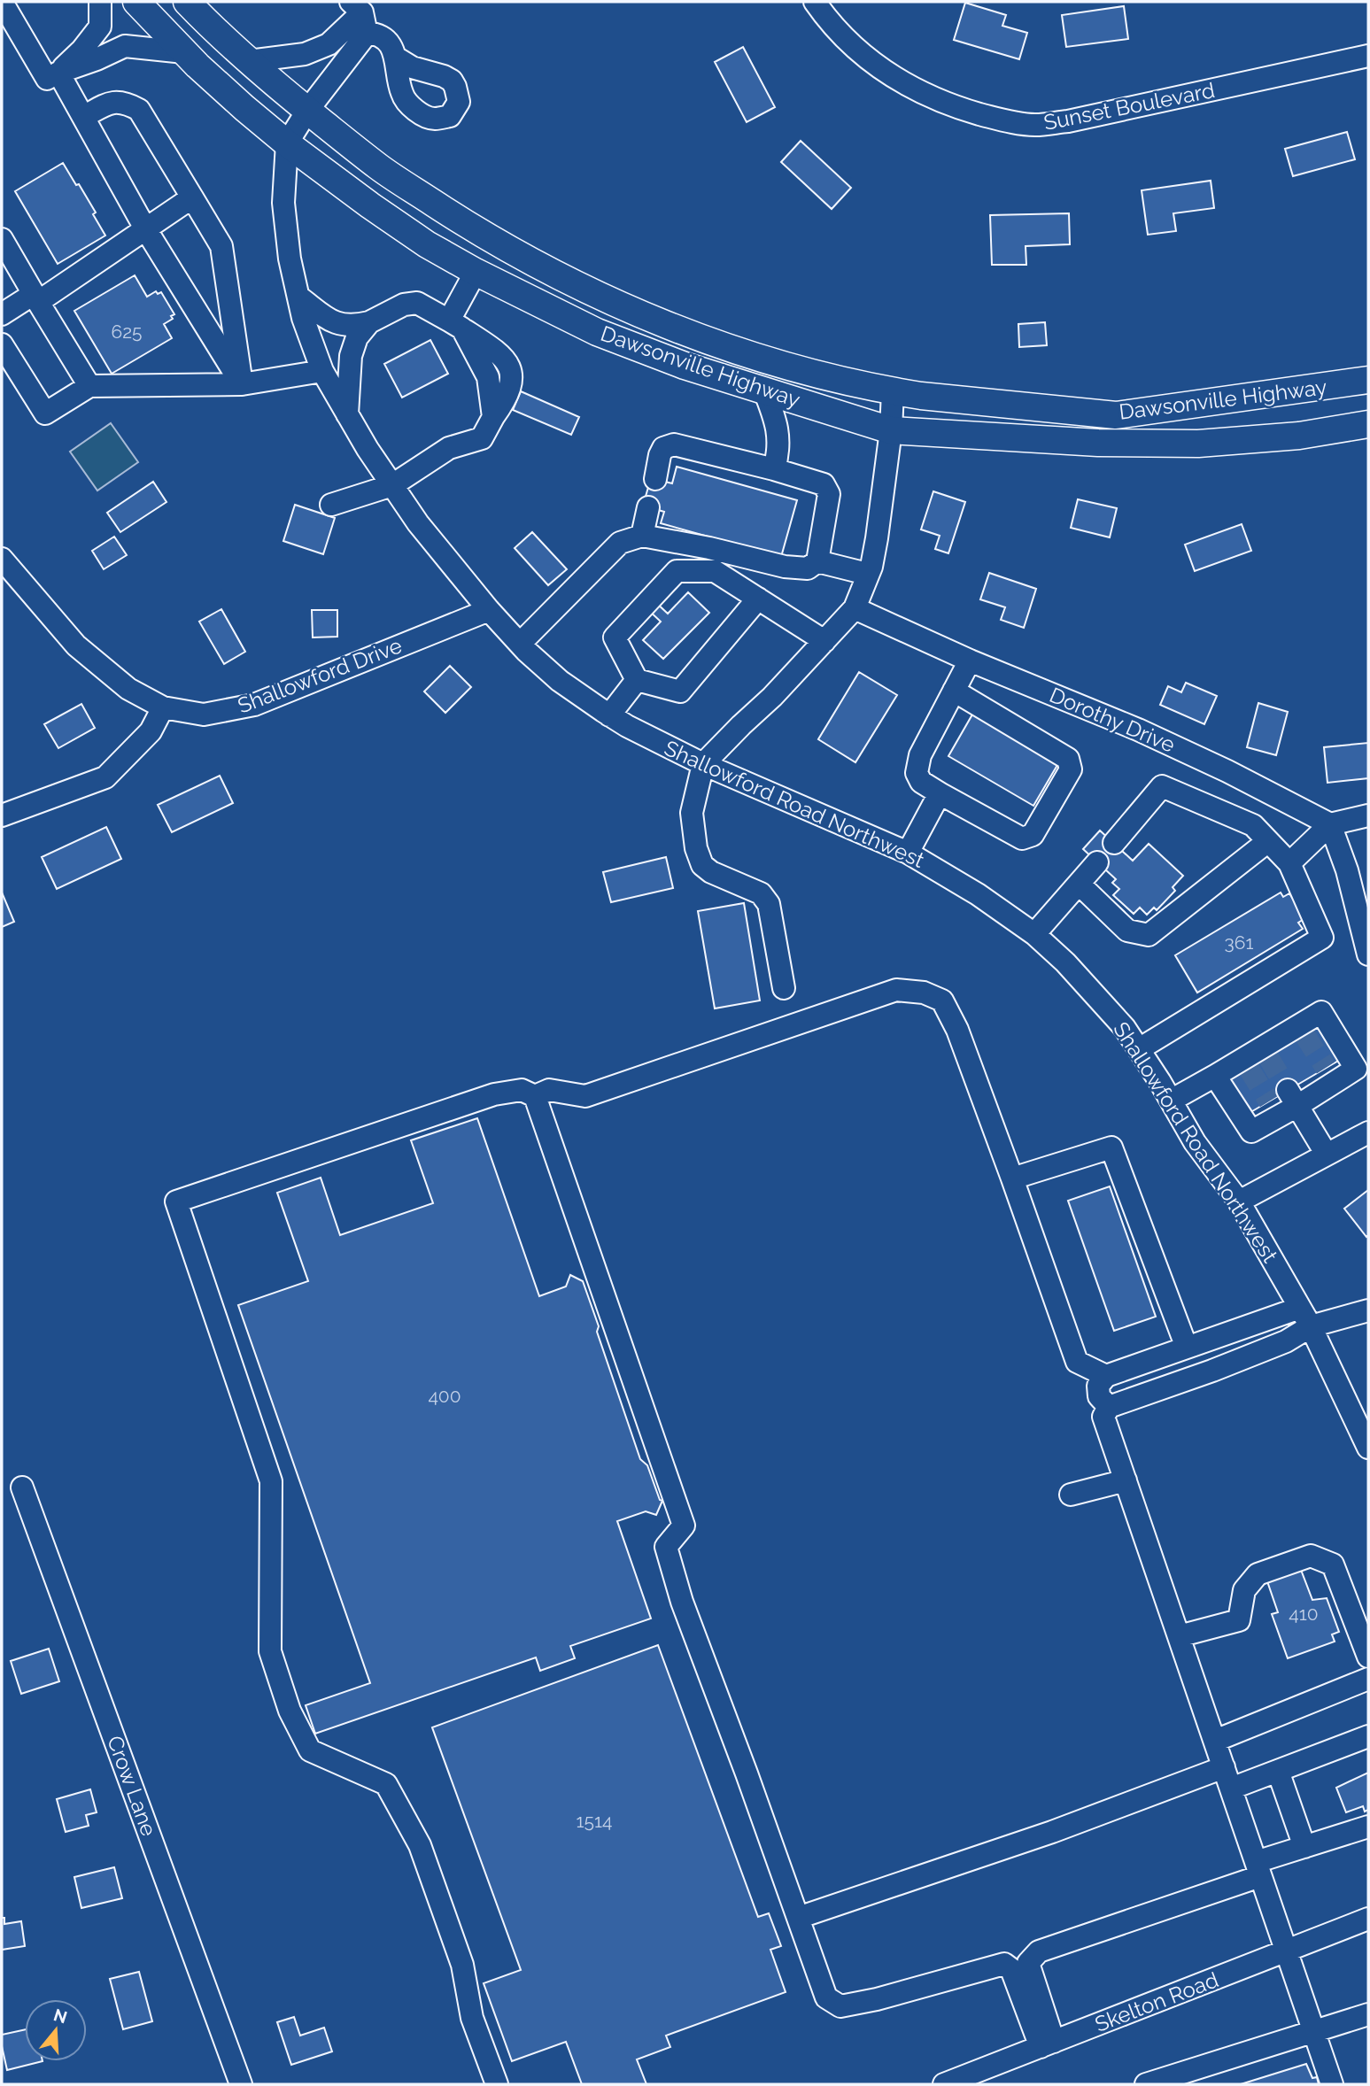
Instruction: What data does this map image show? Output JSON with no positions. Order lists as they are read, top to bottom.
{
  "streets": {
    "main road": ["Dawsonville Highway"],
    "street": [
      "Sunset Boulevard",
      "Shallowford Drive",
      "Dorothy Drive",
      "Shallowford Road Northwest",
      "Crow Lane",
      "Skelton Road"
    ]
  },
  "crossings": [
    ["Dawsonville Highway", "Shallowford Road Northwest"],
    ["Shallowford Drive", "Shallowford Road Northwest"]
  ],
  "house_numbers": [
    "625",
    "361",
    "400",
    "410",
    "1514"
  ],
  "north": "top"
}
